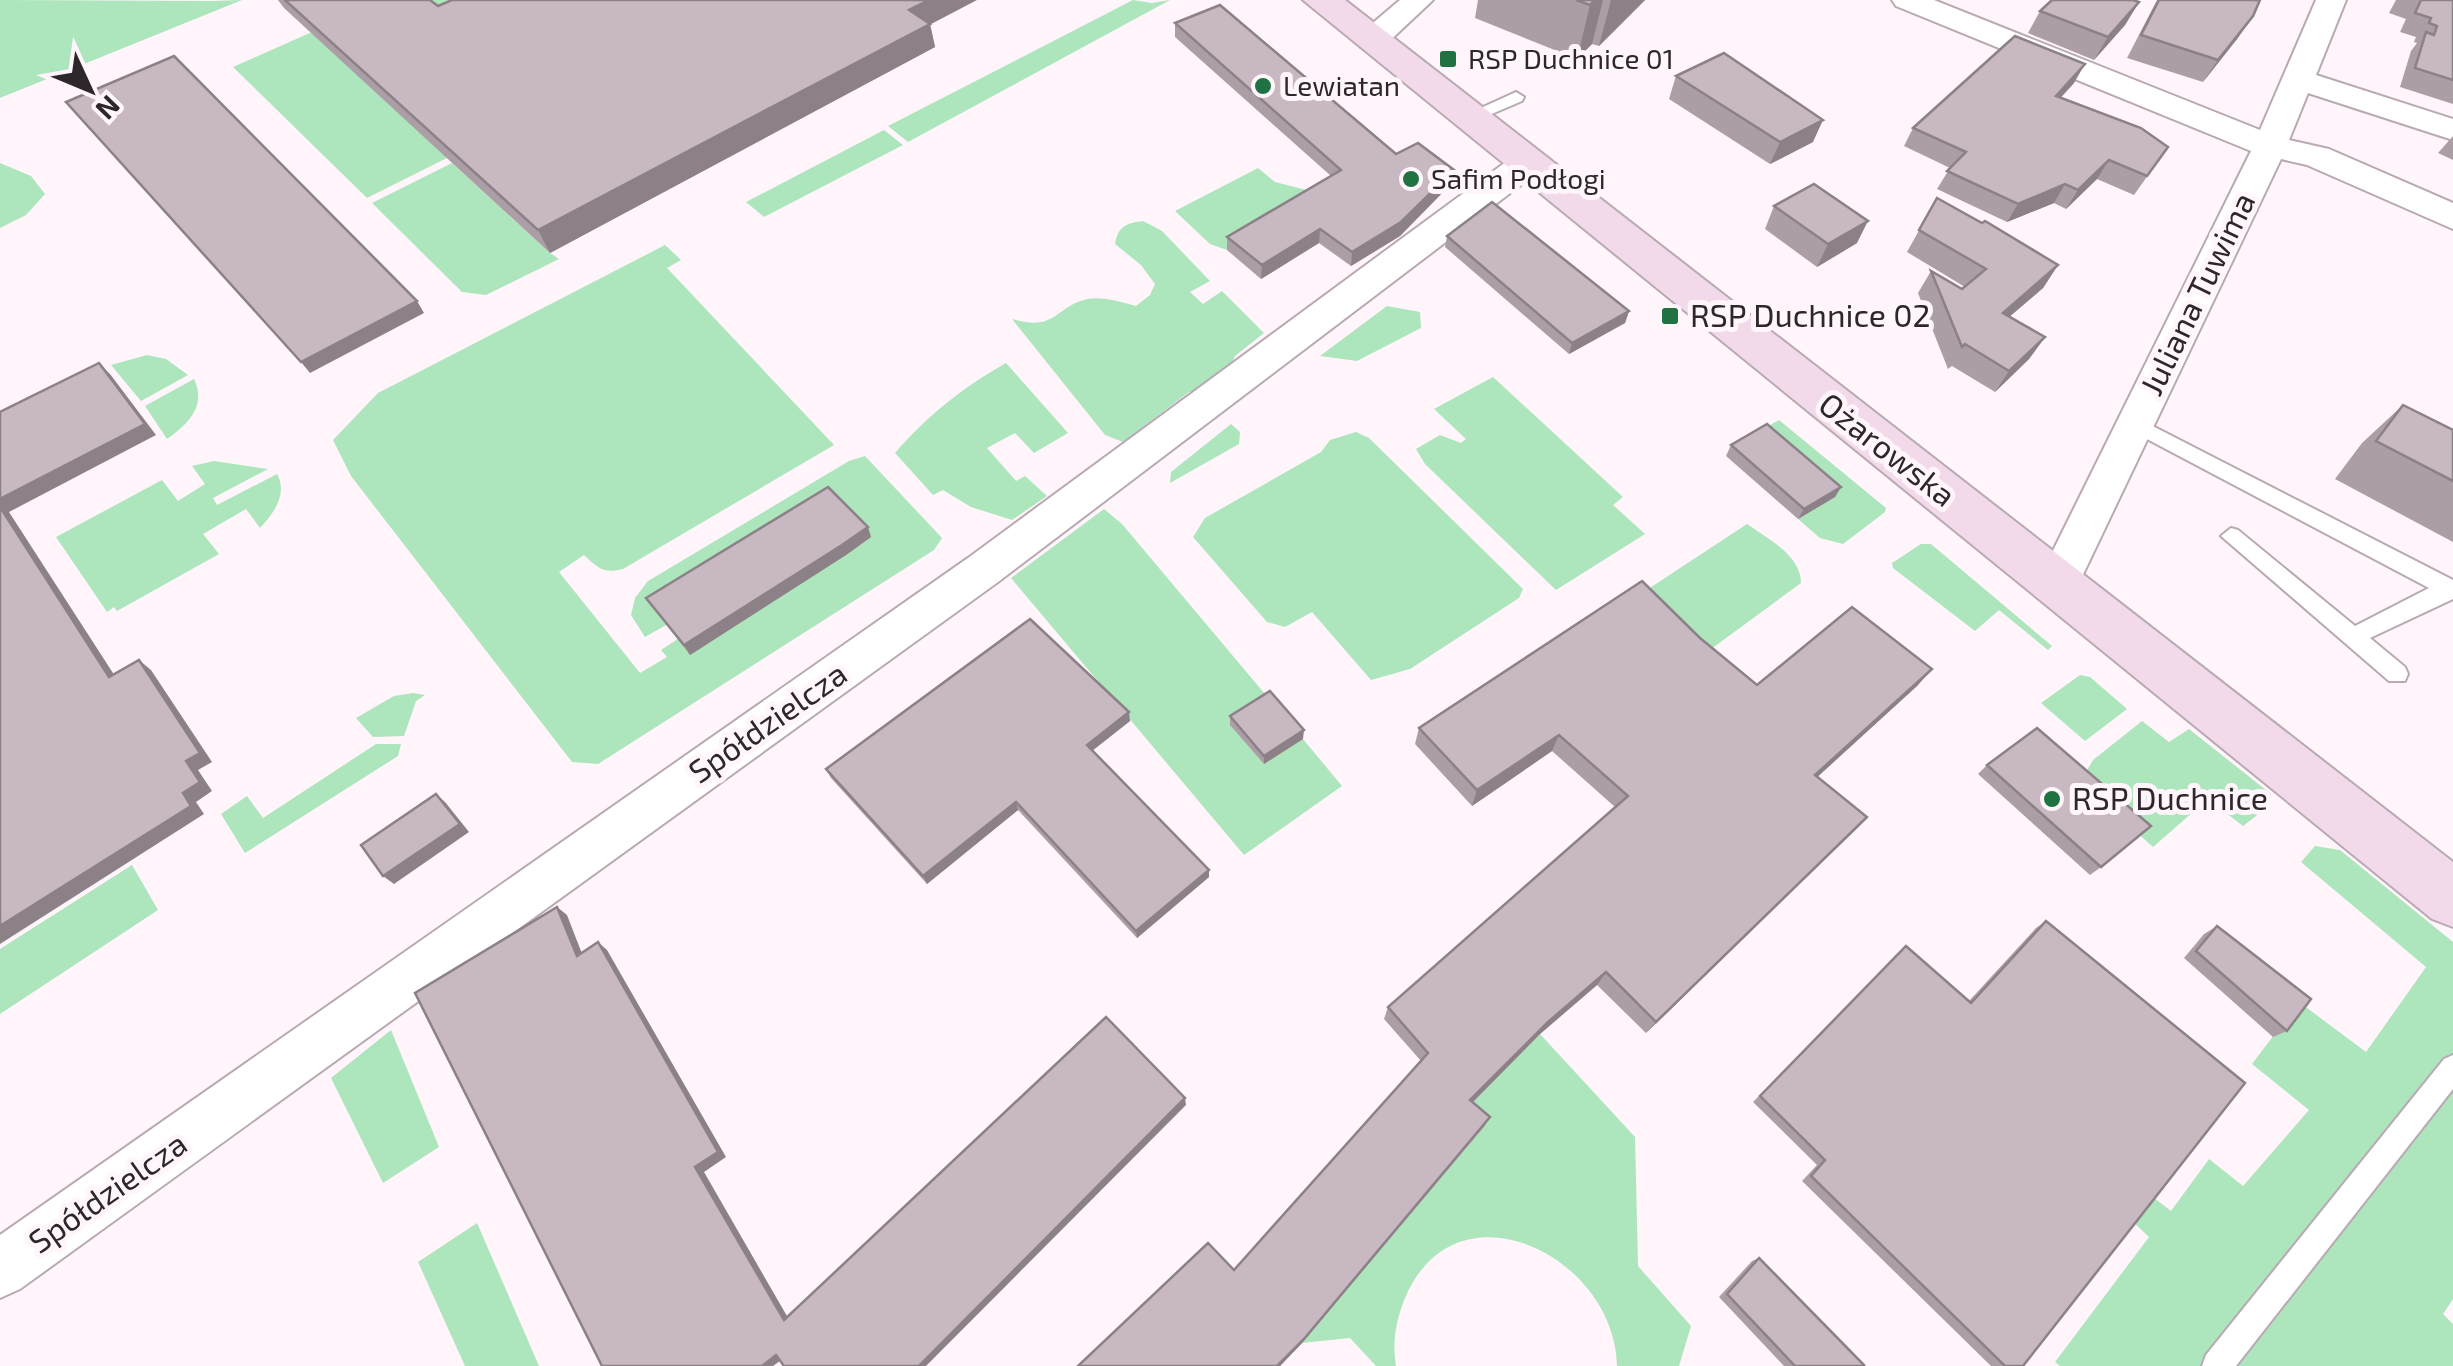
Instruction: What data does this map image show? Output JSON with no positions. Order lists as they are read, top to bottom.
{
  "streets": {
    "main road": ["Ożarowska"],
    "street": ["Juliana Tuwima", "Spółdzielcza"]
  },
  "crossings": [
    ["Juliana Tuwima", "Ożarowska"],
    ["Ożarowska", "Spółdzielcza"]
  ],
  "places": {
    "transit": ["RSP Duchnice 01", "RSP Duchnice 02"],
    "other": ["Lewiatan", "Safim Podłogi", "RSP Duchnice"]
  },
  "north": "bottom right"
}
